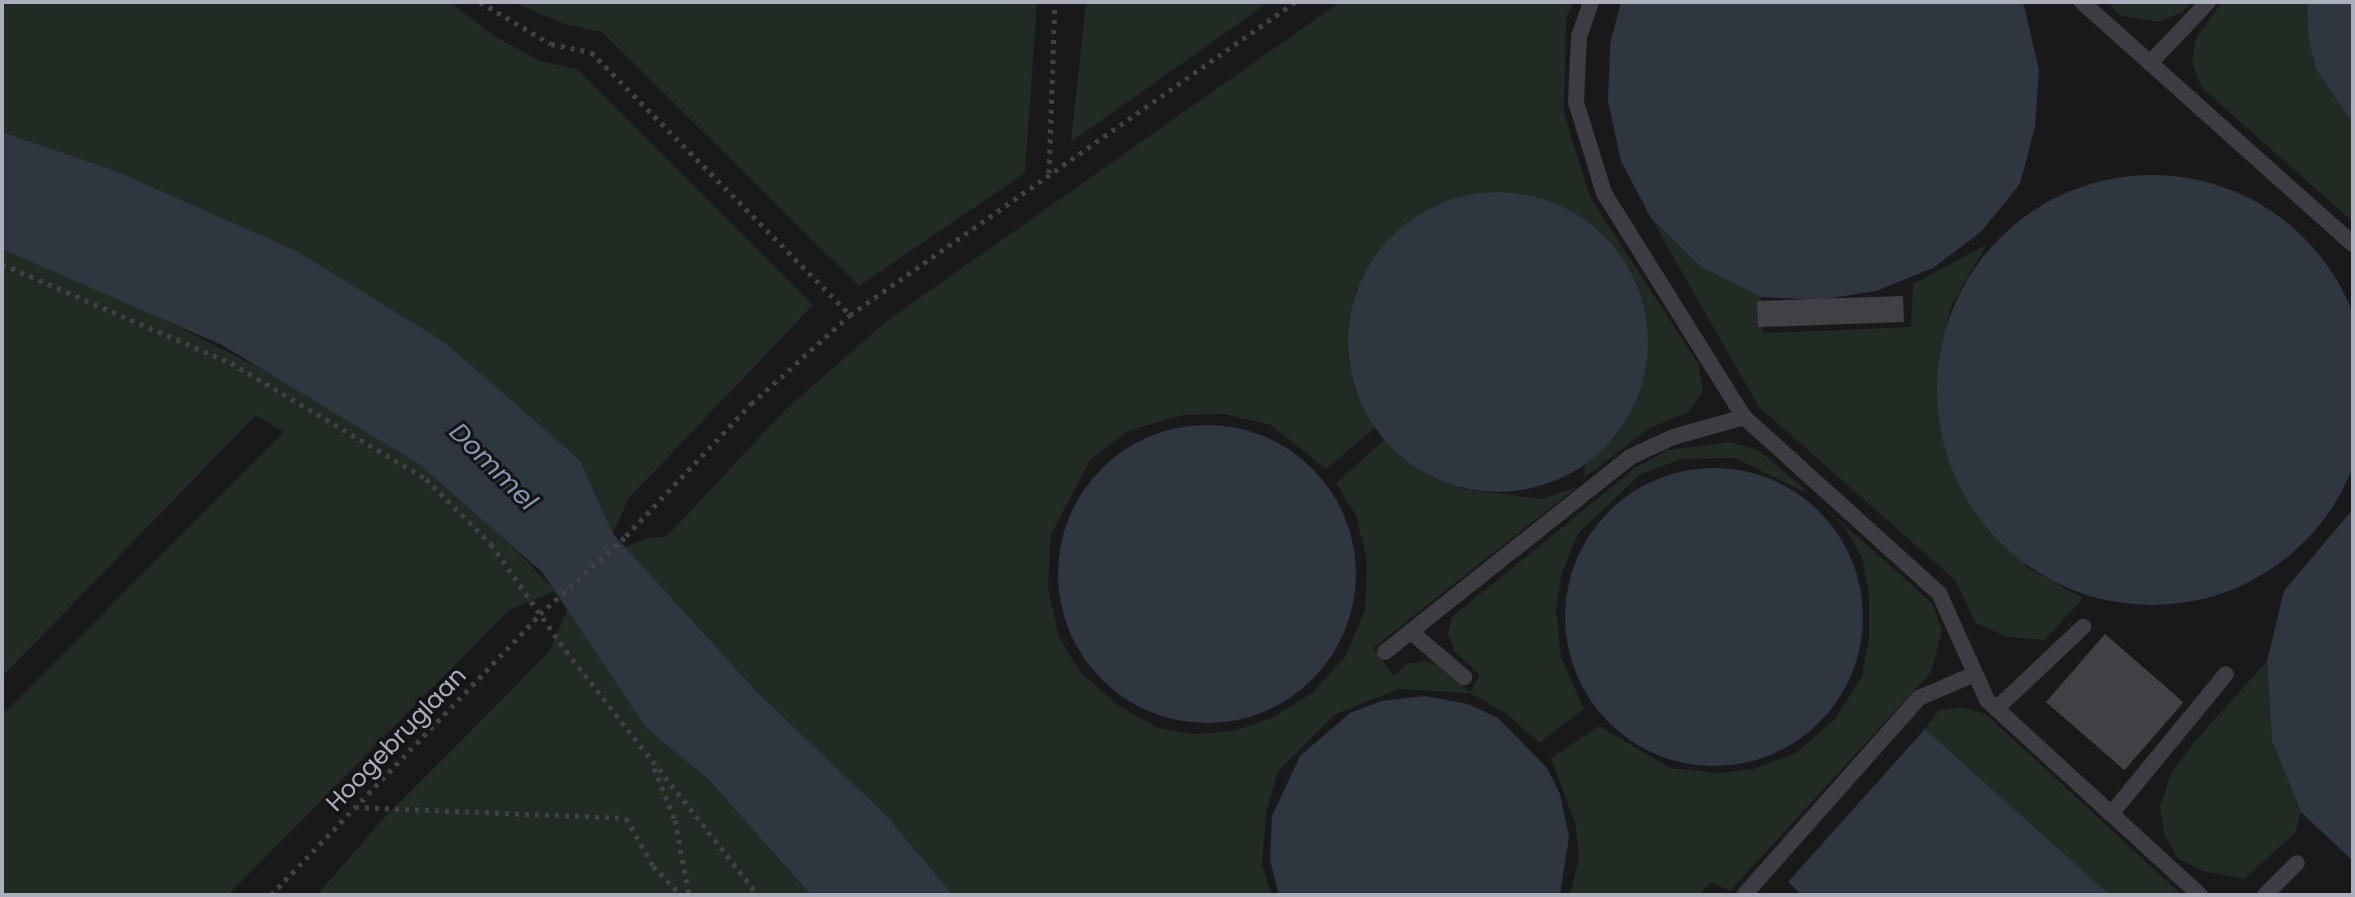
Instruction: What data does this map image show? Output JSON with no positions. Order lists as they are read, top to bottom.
{
  "streets": {
    "path": ["Hoogebruglaan"]
  },
  "water": ["Dommel"]
}
